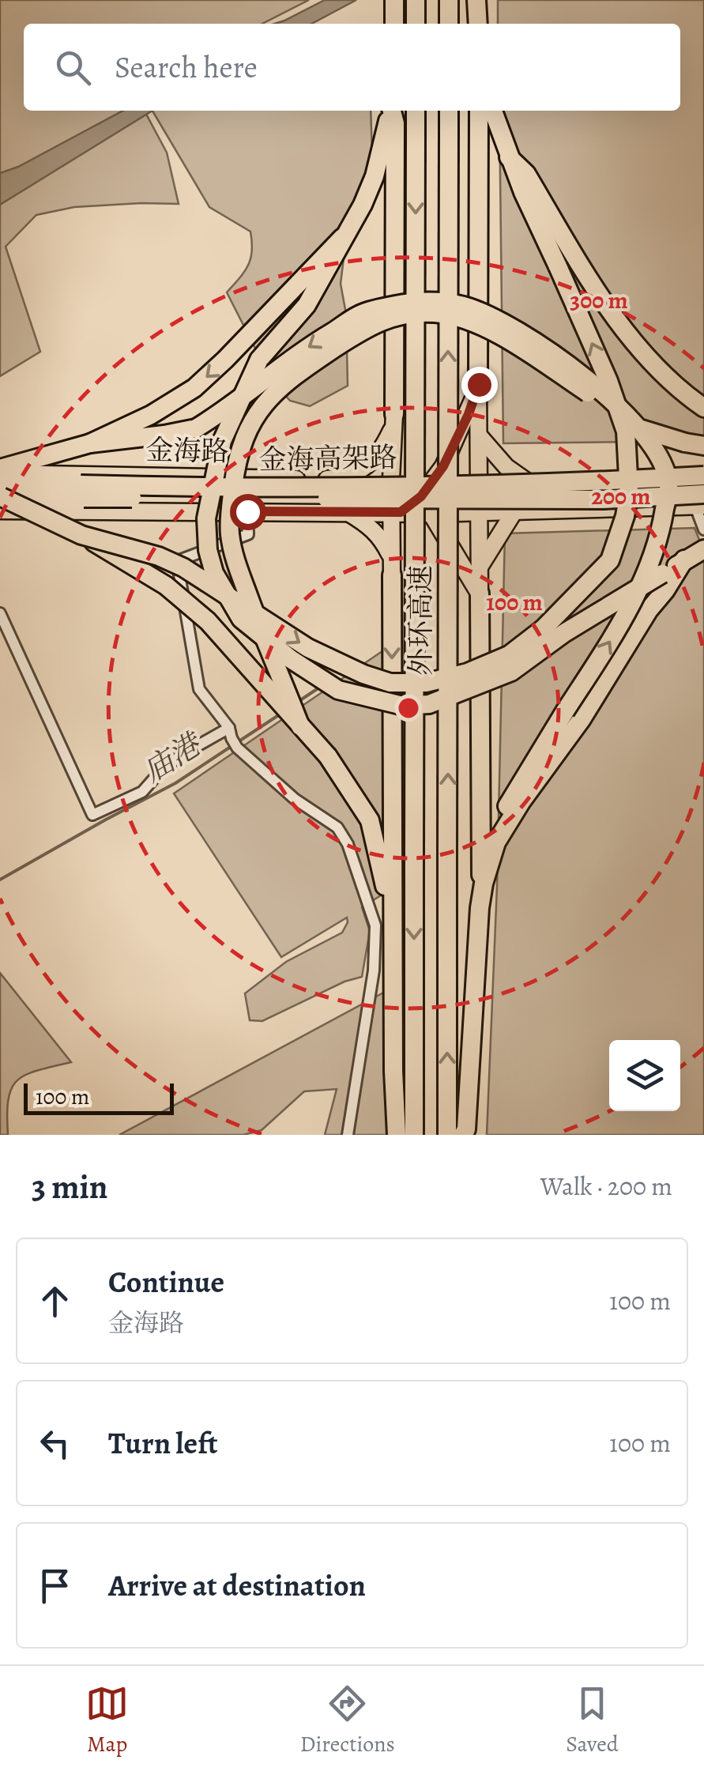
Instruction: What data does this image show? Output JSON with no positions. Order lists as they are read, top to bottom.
{
  "streets": {
    "highway": ["金海高架路", "外环高速"],
    "main road": ["金海路"]
  },
  "water": ["庙港"],
  "scale_bar": "100 m",
  "page": {
    "search": "Search here",
    "scale": "100 m",
    "heading": ["3 min", "Walk · 200 m"],
    "list": [
      ["Continue", "金海路", "100 m"],
      ["Turn left", "100 m"],
      "Arrive at destination"
    ],
    "nav": ["Map", "Directions", "Saved"]
  },
  "rings": ["300 m", "200 m", "100 m"]
}
